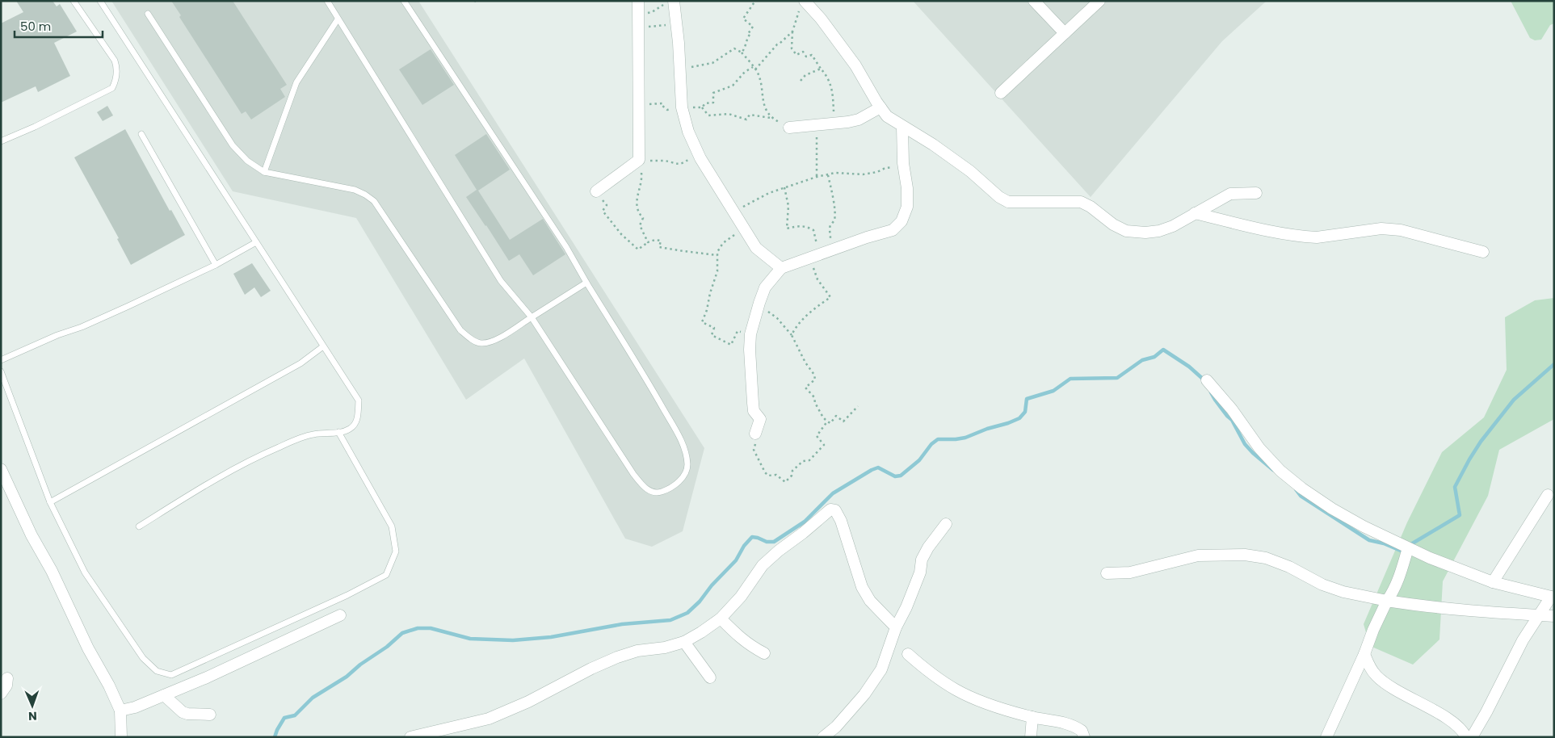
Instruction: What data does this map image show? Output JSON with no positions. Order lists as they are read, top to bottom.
{
  "scale_bar": "50 m",
  "north": "bottom"
}
